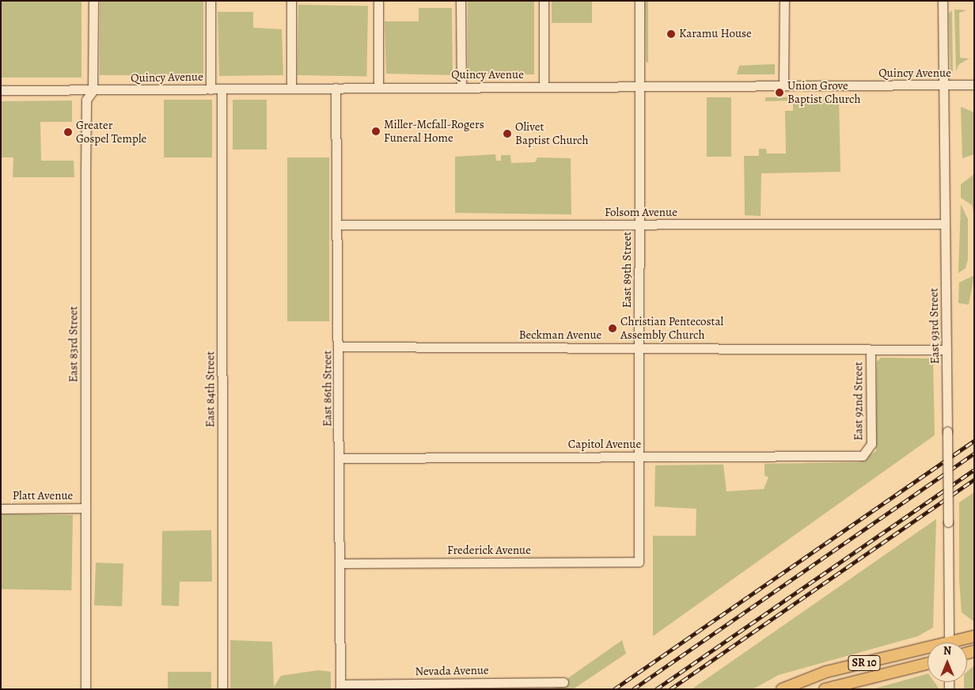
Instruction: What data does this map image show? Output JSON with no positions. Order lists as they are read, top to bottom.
{
  "streets": {
    "main road": ["SR 10"],
    "street": [
      "Quincy Avenue",
      "Folsom Avenue",
      "East 89th Street",
      "East 93rd Street",
      "Beckman Avenue",
      "East 83rd Street",
      "East 86th Street",
      "East 84th Street",
      "East 92nd Street",
      "Capitol Avenue",
      "Platt Avenue",
      "Frederick Avenue",
      "Nevada Avenue"
    ]
  },
  "crossings": [
    ["Quincy Avenue", "East 89th Street"],
    ["Quincy Avenue", "East 93rd Street"],
    ["Quincy Avenue", "East 83rd Street"],
    ["Quincy Avenue", "East 86th Street"],
    ["Quincy Avenue", "East 84th Street"],
    ["Folsom Avenue", "East 89th Street"],
    ["Folsom Avenue", "East 93rd Street"],
    ["Folsom Avenue", "East 86th Street"],
    ["East 89th Street", "Beckman Avenue"],
    ["East 89th Street", "Capitol Avenue"],
    ["East 89th Street", "Frederick Avenue"],
    ["East 93rd Street", "Beckman Avenue"],
    ["Beckman Avenue", "East 86th Street"],
    ["Beckman Avenue", "East 92nd Street"],
    ["East 83rd Street", "Platt Avenue"],
    ["East 86th Street", "Capitol Avenue"],
    ["East 86th Street", "Frederick Avenue"],
    ["East 86th Street", "Nevada Avenue"],
    ["East 92nd Street", "Capitol Avenue"]
  ],
  "places": [
    "Karamu House",
    "Union Grove Baptist Church",
    "Miller-Mcfall-Rogers Funeral Home",
    "Greater Gospel Temple",
    "Olivet Baptist Church",
    "Christian Pentecostal Assembly Church"
  ],
  "north": "top"
}
